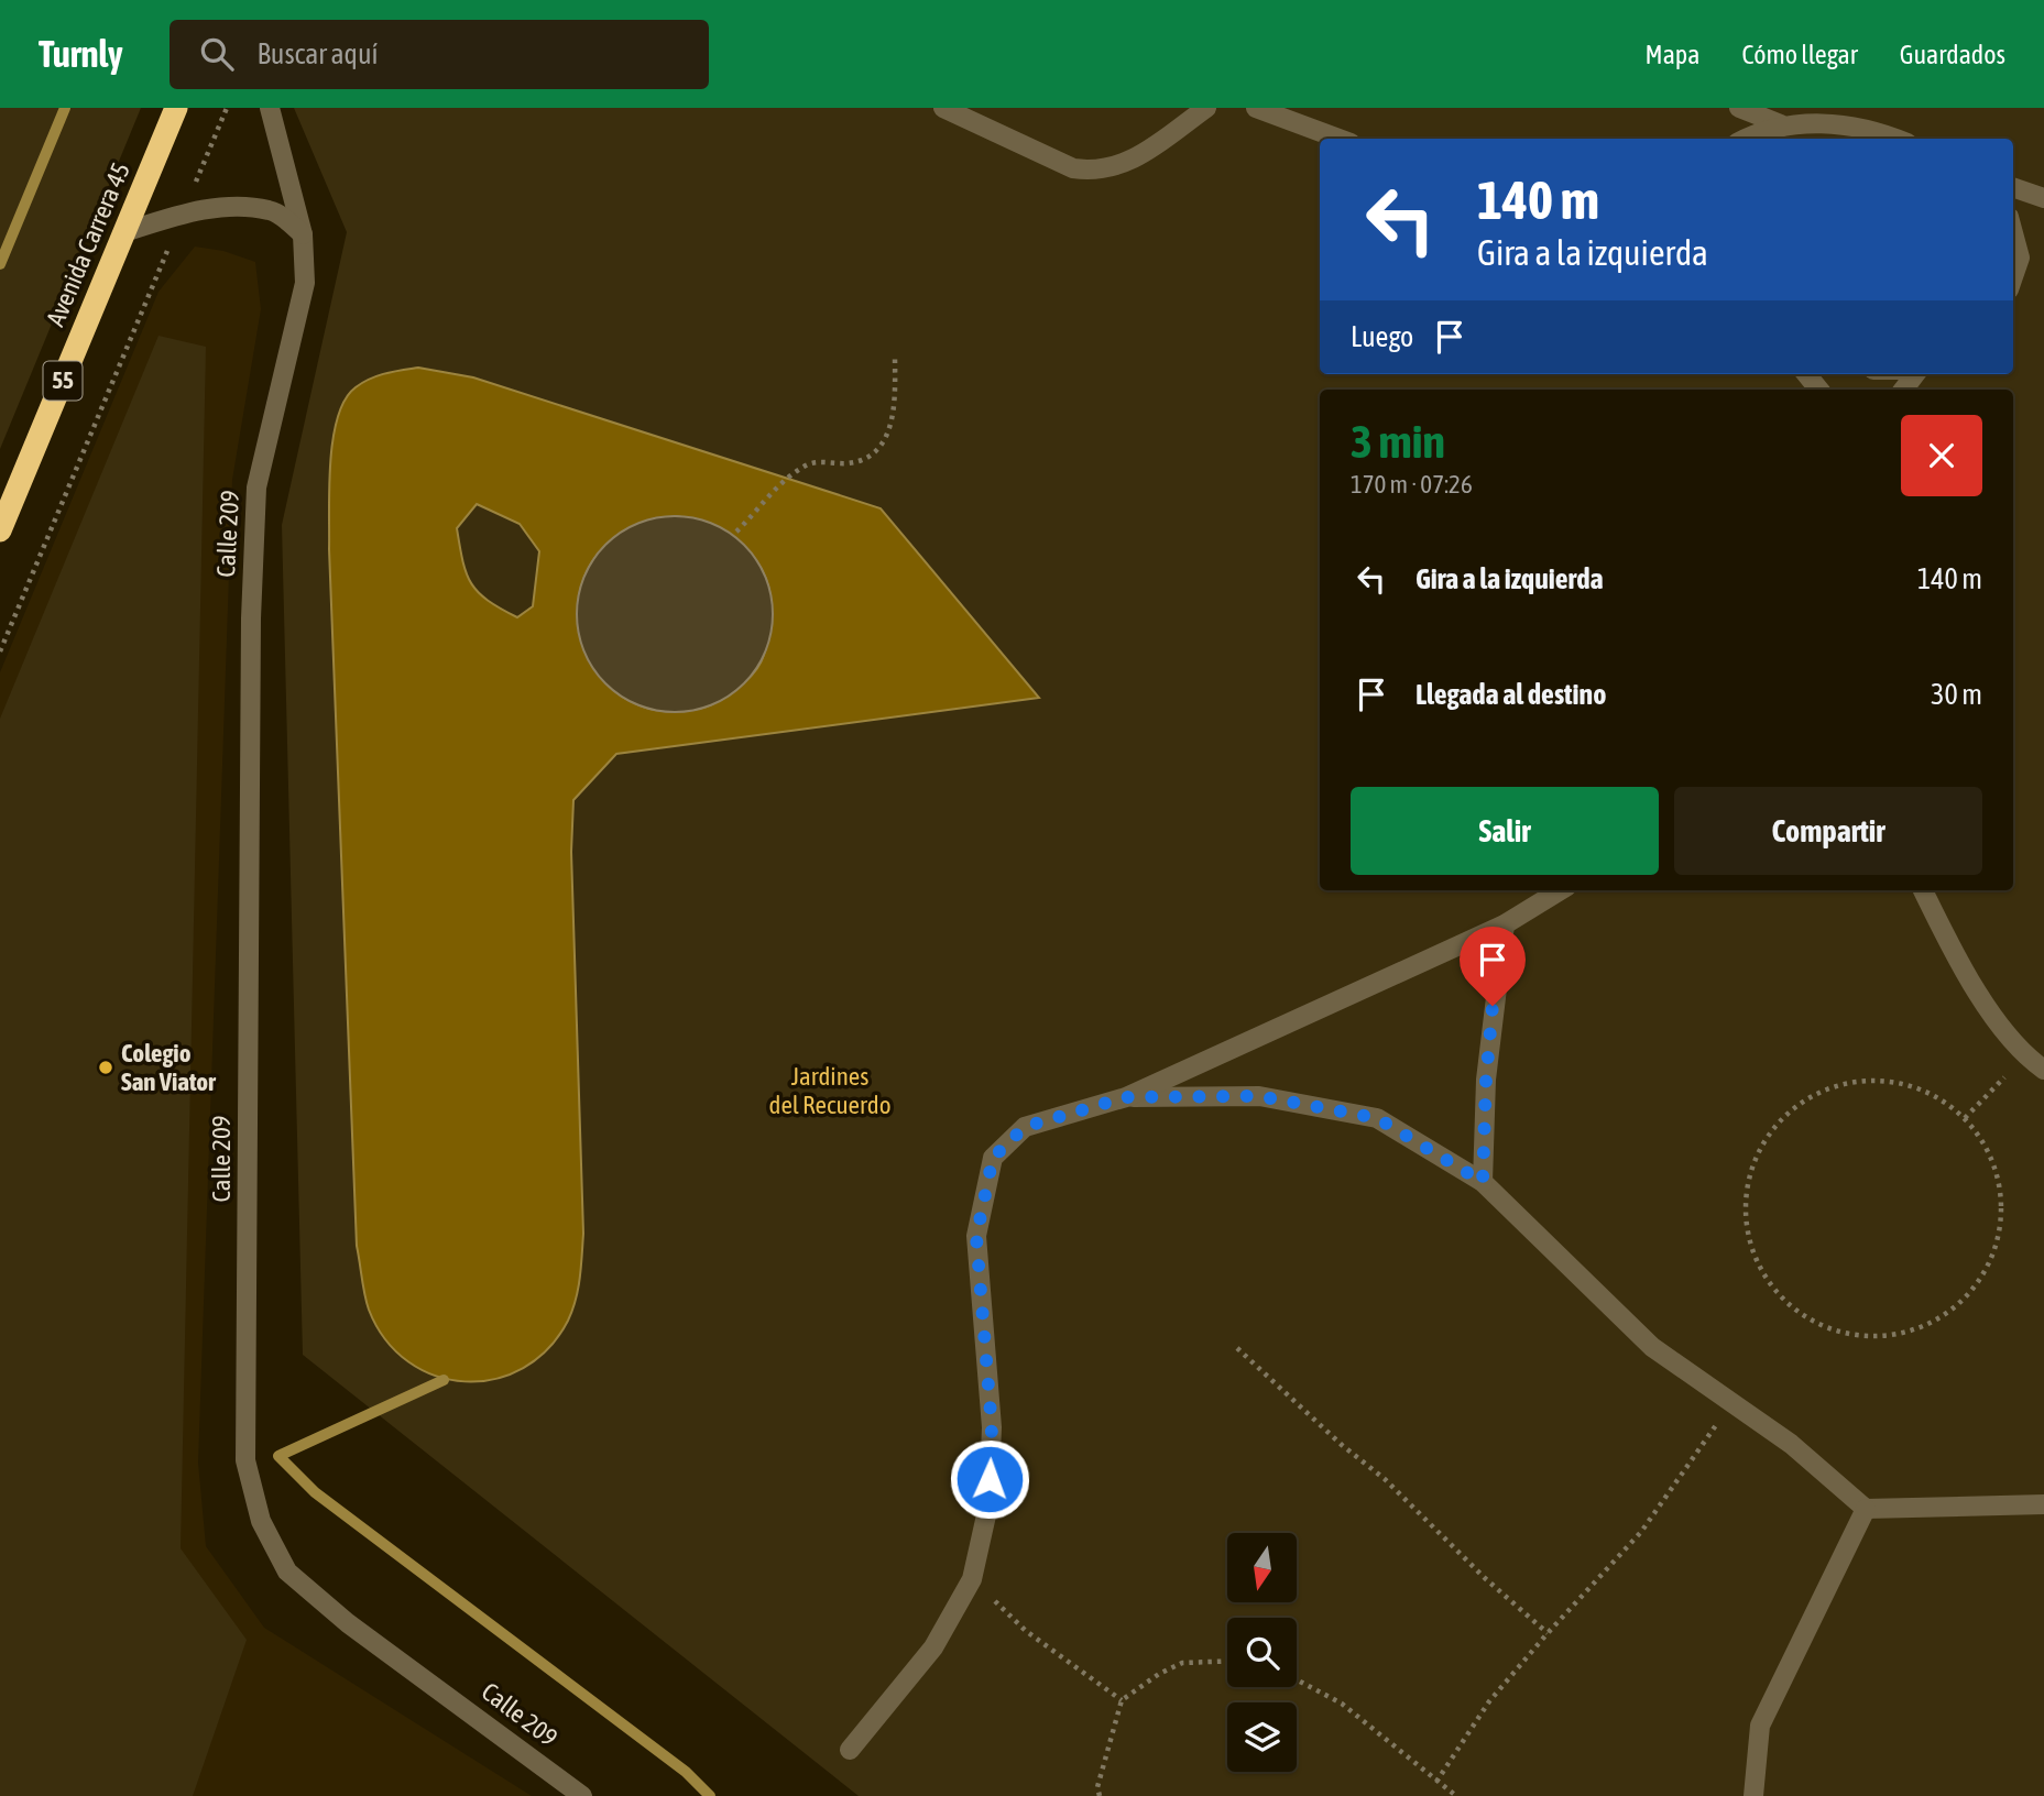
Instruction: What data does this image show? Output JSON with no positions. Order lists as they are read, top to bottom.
{
  "streets": {
    "highway": ["Avenida Carrera 45", "55"],
    "street": ["Calle 209"]
  },
  "parks": ["Jardines del Recuerdo"],
  "places": ["Colegio San Viator"],
  "north": "bottom",
  "page": {
    "header": "Turnly",
    "search": "Buscar aquí",
    "nav": ["Mapa", "Cómo llegar", "Guardados"],
    "turn": ["140 m", "Gira a la izquierda"],
    "then": "Luego",
    "heading": ["3 min", "170 m · 07:26"],
    "list": [
      {
        "name": "Gira a la izquierda",
        "value": "140 m"
      },
      {
        "name": "Llegada al destino",
        "value": "30 m"
      }
    ],
    "buttons": ["Salir", "Compartir"]
  }
}
